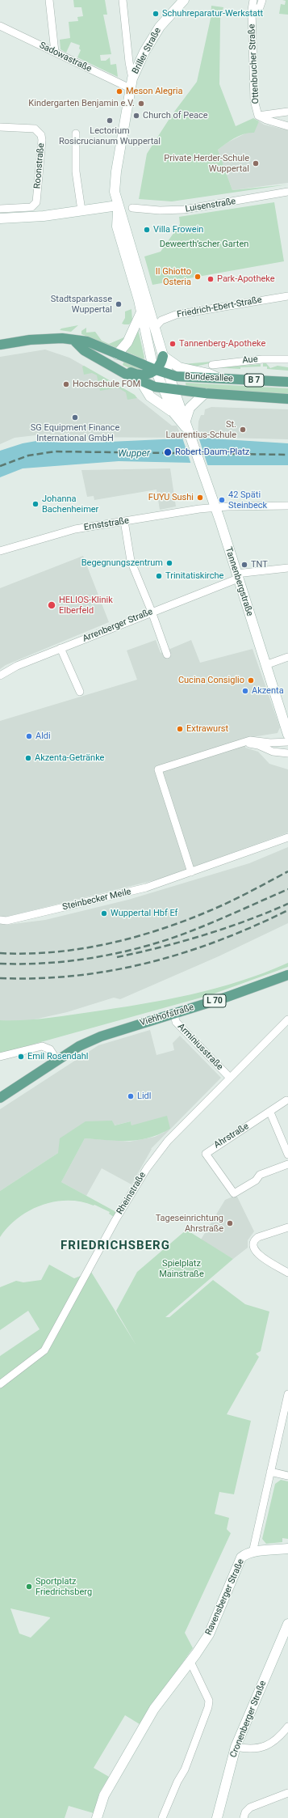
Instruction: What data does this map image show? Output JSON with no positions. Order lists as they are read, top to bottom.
{
  "streets": {
    "main road": [
      "Briller Straße",
      "Bundesallee",
      "B 7",
      "Tannenbergstraße",
      "L 70",
      "Viehhofstraße",
      "Ravensberger Straße",
      "Cronenberger Straße"
    ],
    "street": [
      "Sadowastraße",
      "Ottenbrucher Straße",
      "Roonstraße",
      "Luisenstraße",
      "Friedrich-Ebert-Straße",
      "Aue",
      "Ernststraße",
      "Arrenberger Straße",
      "Steinbecker Meile",
      "Arminiusstraße",
      "Ahrstraße",
      "Rheinstraße"
    ]
  },
  "crossings": [
    ["Briller Straße", "Sadowastraße"],
    ["Briller Straße", "Friedrich-Ebert-Straße"],
    ["Bundesallee", "B 7"],
    ["Ernststraße", "Tannenbergstraße"],
    ["Tannenbergstraße", "Arrenberger Straße"],
    ["L 70", "Viehhofstraße"],
    ["Viehhofstraße", "Arminiusstraße"],
    ["Arminiusstraße", "Rheinstraße"]
  ],
  "districts": ["FRIEDRICHSBERG"],
  "water": ["Wupper"],
  "parks": ["Deweerth’scher Garten", "Spielplatz Mainstraße"],
  "places": [
    "Schuhreparatur-Werkstatt",
    "Meson Alegria",
    "Kindergarten Benjamin e.V.",
    "Church of Peace",
    "Lectorium Rosicrucianum Wuppertal",
    "Private Herder-Schule Wuppertal",
    "Villa Frowein",
    "Il Ghiotto Osteria",
    "Park-Apotheke",
    "Stadtsparkasse Wuppertal",
    "Tannenberg-Apotheke",
    "Hochschule FOM",
    "SG Equipment Finance International GmbH",
    "St. Laurentius-Schule",
    "Robert-Daum-Platz",
    "FUYU Sushi",
    "42 Späti Steinbeck",
    "Johanna Bachenheimer",
    "Begegnungszentrum",
    "TNT",
    "Trinitatiskirche",
    "HELIOS-Klinik Elberfeld",
    "Cucina Consiglio",
    "Akzenta",
    "Extrawurst",
    "Aldi",
    "Akzenta-Getränke",
    "Wuppertal Hbf Ef",
    "Emil Rosendahl",
    "Lidl",
    "Tageseinrichtung Ahrstraße",
    "Sportplatz Friedrichsberg"
  ]
}
